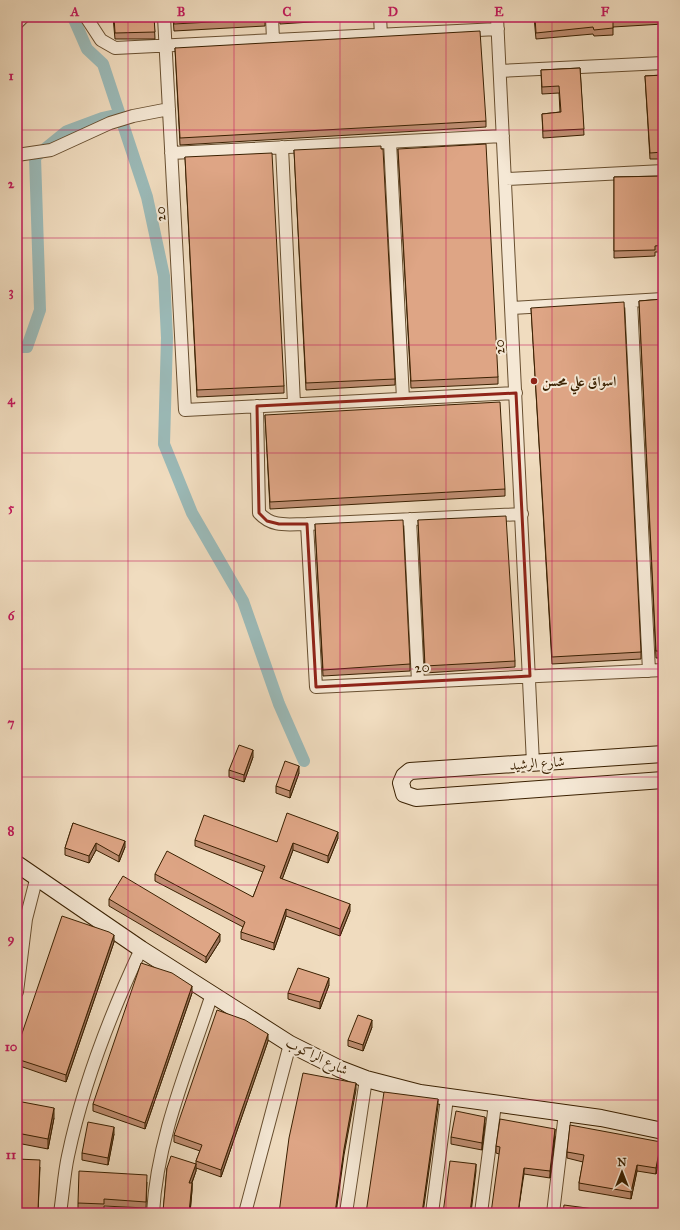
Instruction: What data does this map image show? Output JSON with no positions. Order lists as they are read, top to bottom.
{
  "streets": {
    "street": ["20", "شارع الرشيد", "شارع الراكوب"]
  },
  "places": ["اسواق علي محسن"],
  "north": "top",
  "grid": {
    "columns": [
      "A",
      "B",
      "C",
      "D",
      "E",
      "F"
    ],
    "rows": [
      "1",
      "2",
      "3",
      "4",
      "5",
      "6",
      "7",
      "8",
      "9",
      "10",
      "11"
    ]
  }
}
